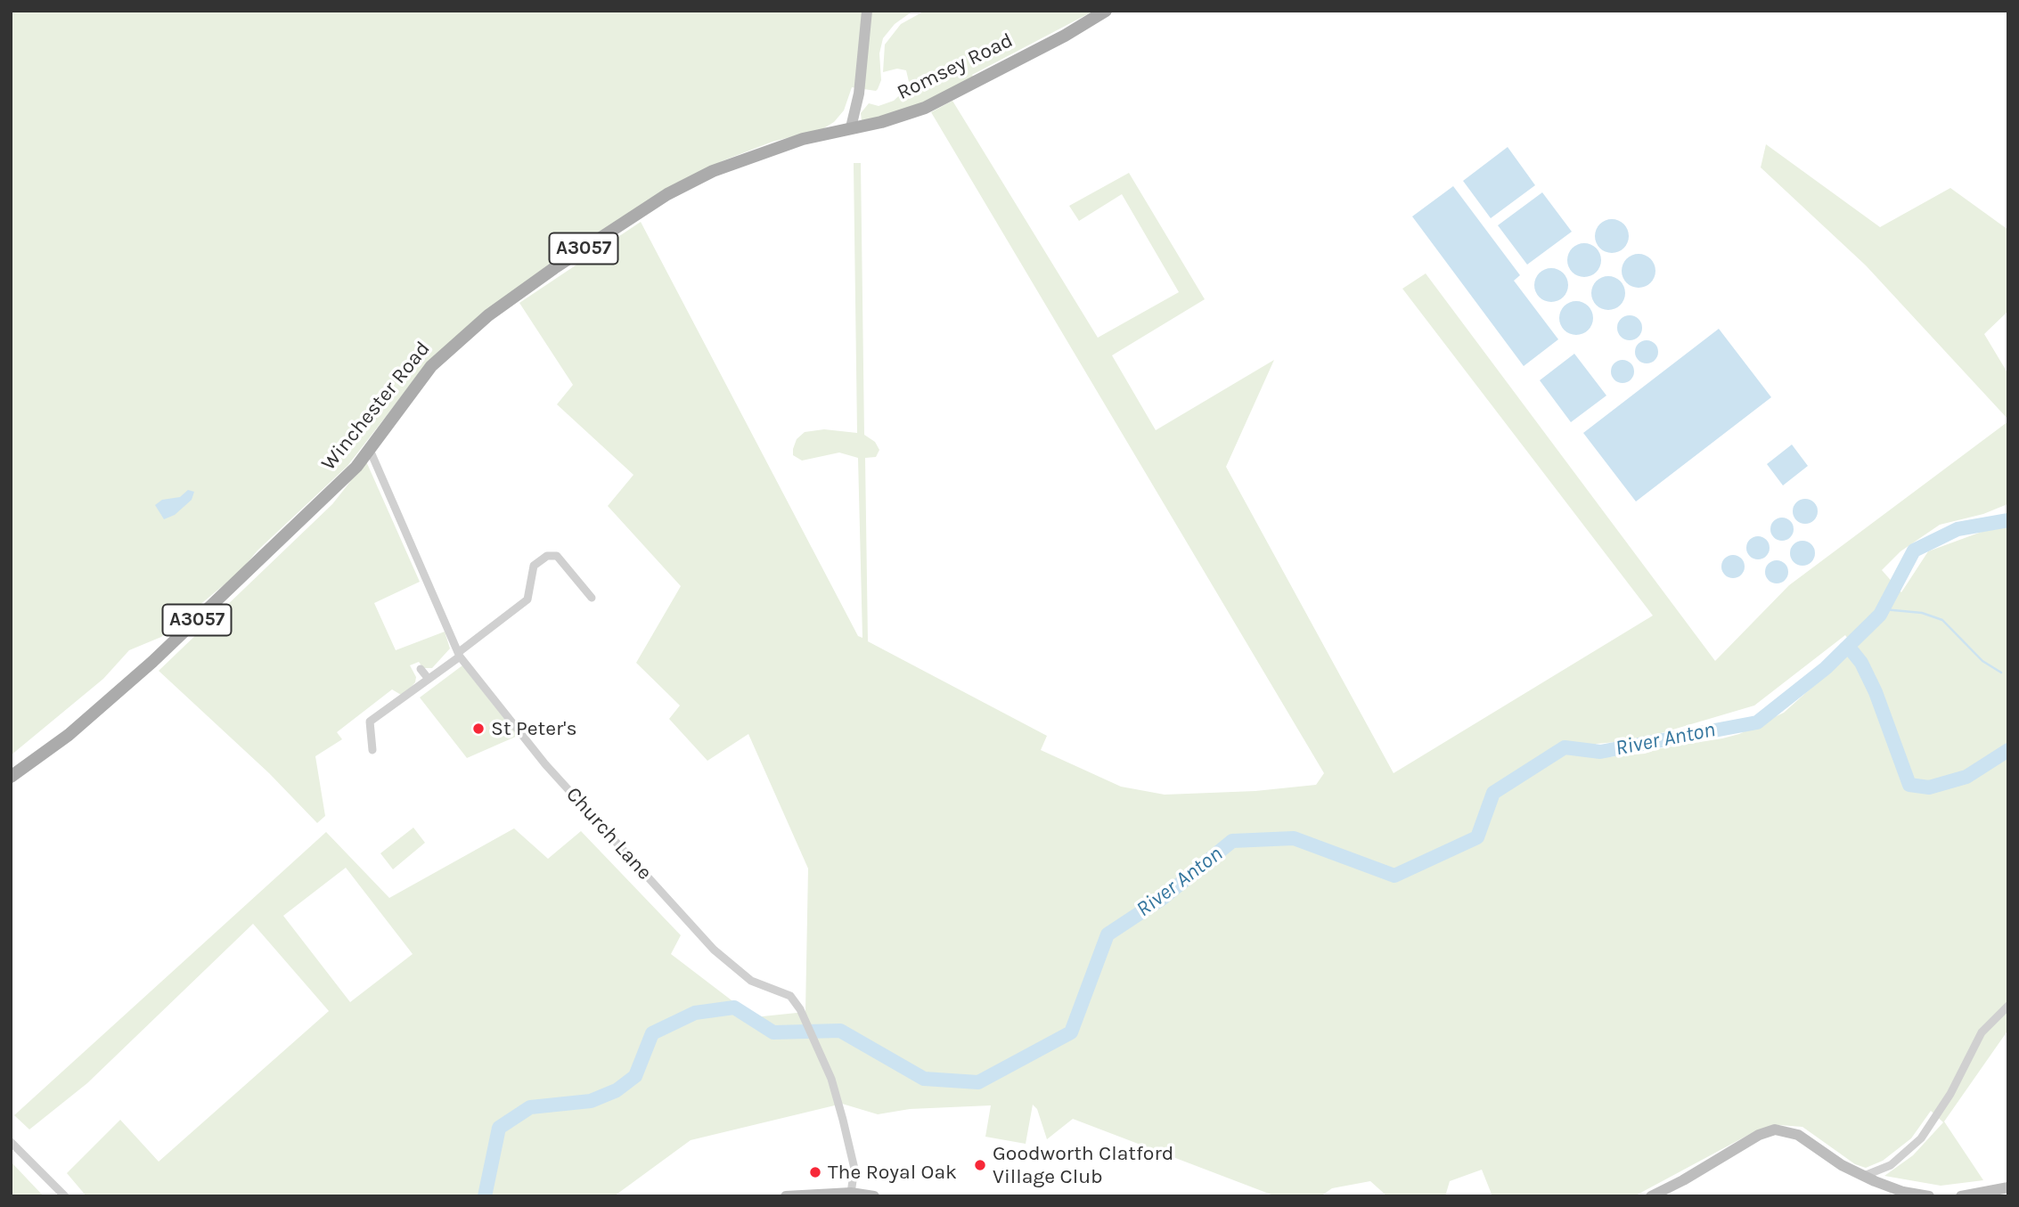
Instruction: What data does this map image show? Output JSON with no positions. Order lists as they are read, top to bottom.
{
  "streets": {
    "main road": ["Romsey Road", "A3057", "Winchester Road"],
    "street": ["Church Lane"]
  },
  "crossings": [
    ["Romsey Road", "Winchester Road"],
    ["Winchester Road", "Church Lane"]
  ],
  "water": ["River Anton"],
  "places": ["St Peter's", "Goodworth Clatford Village Club", "The Royal Oak"]
}
